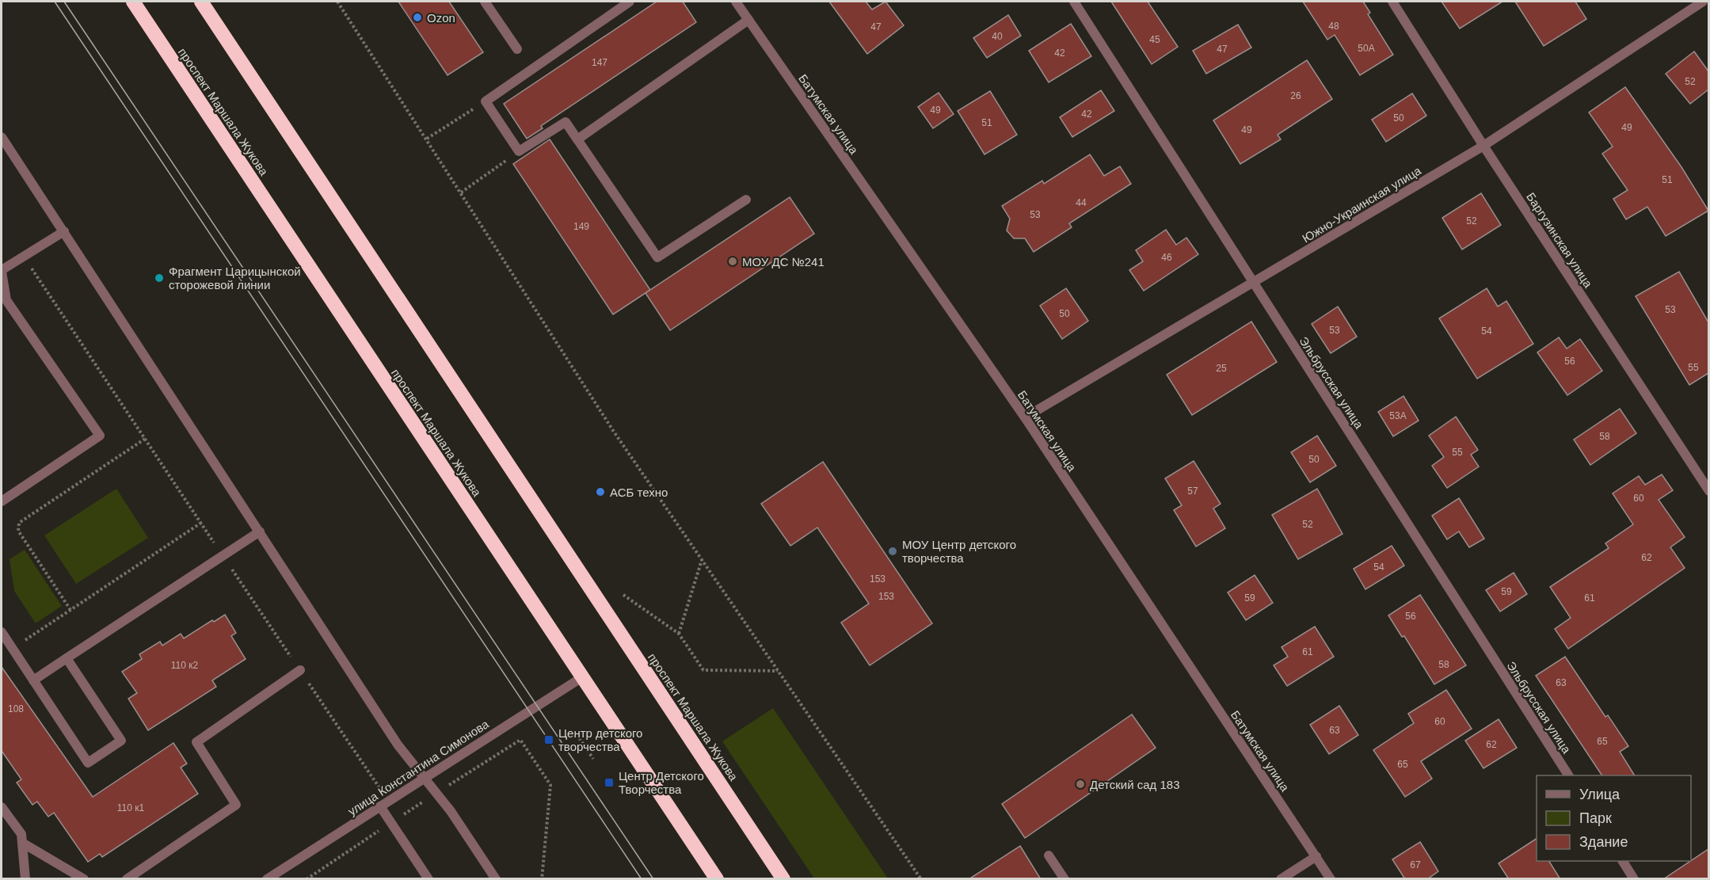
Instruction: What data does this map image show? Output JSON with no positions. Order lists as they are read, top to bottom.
{
  "streets": {
    "highway": ["проспект Маршала Жукова"],
    "street": [
      "Батумская улица",
      "Южно-Украинская улица",
      "Баргузинская улица",
      "Эльбрусская улица",
      "улица Константина Симонова"
    ]
  },
  "crossings": [
    ["проспект Маршала Жукова", "улица Константина Симонова"],
    ["Батумская улица", "Южно-Украинская улица"],
    ["Южно-Украинская улица", "Баргузинская улица"],
    ["Южно-Украинская улица", "Эльбрусская улица"]
  ],
  "places": {
    "other": [
      "Ozon",
      "МОУ ДС №241",
      "Фрагмент Царицынской сторожевой линии",
      "АСБ техно",
      "МОУ Центр детского творчества",
      "Детский сад 183"
    ],
    "transit": ["Центр детского творчества", "Центр Детского Творчества"]
  },
  "house_numbers": [
    "48",
    "47",
    "40",
    "45",
    "50А",
    "47",
    "42",
    "147",
    "52",
    "26",
    "49",
    "42",
    "50",
    "51",
    "49",
    "49",
    "51",
    "44",
    "53",
    "52",
    "149",
    "46",
    "53",
    "50",
    "53",
    "54",
    "56",
    "55",
    "25",
    "53А",
    "58",
    "55",
    "50",
    "57",
    "60",
    "52",
    "62",
    "54",
    "153",
    "59",
    "153",
    "59",
    "61",
    "56",
    "61",
    "58",
    "110 к2",
    "63",
    "108",
    "60",
    "63",
    "65",
    "62",
    "65",
    "110 к1",
    "67"
  ],
  "legend": ["Улица", "Парк", "Здание"]
}
